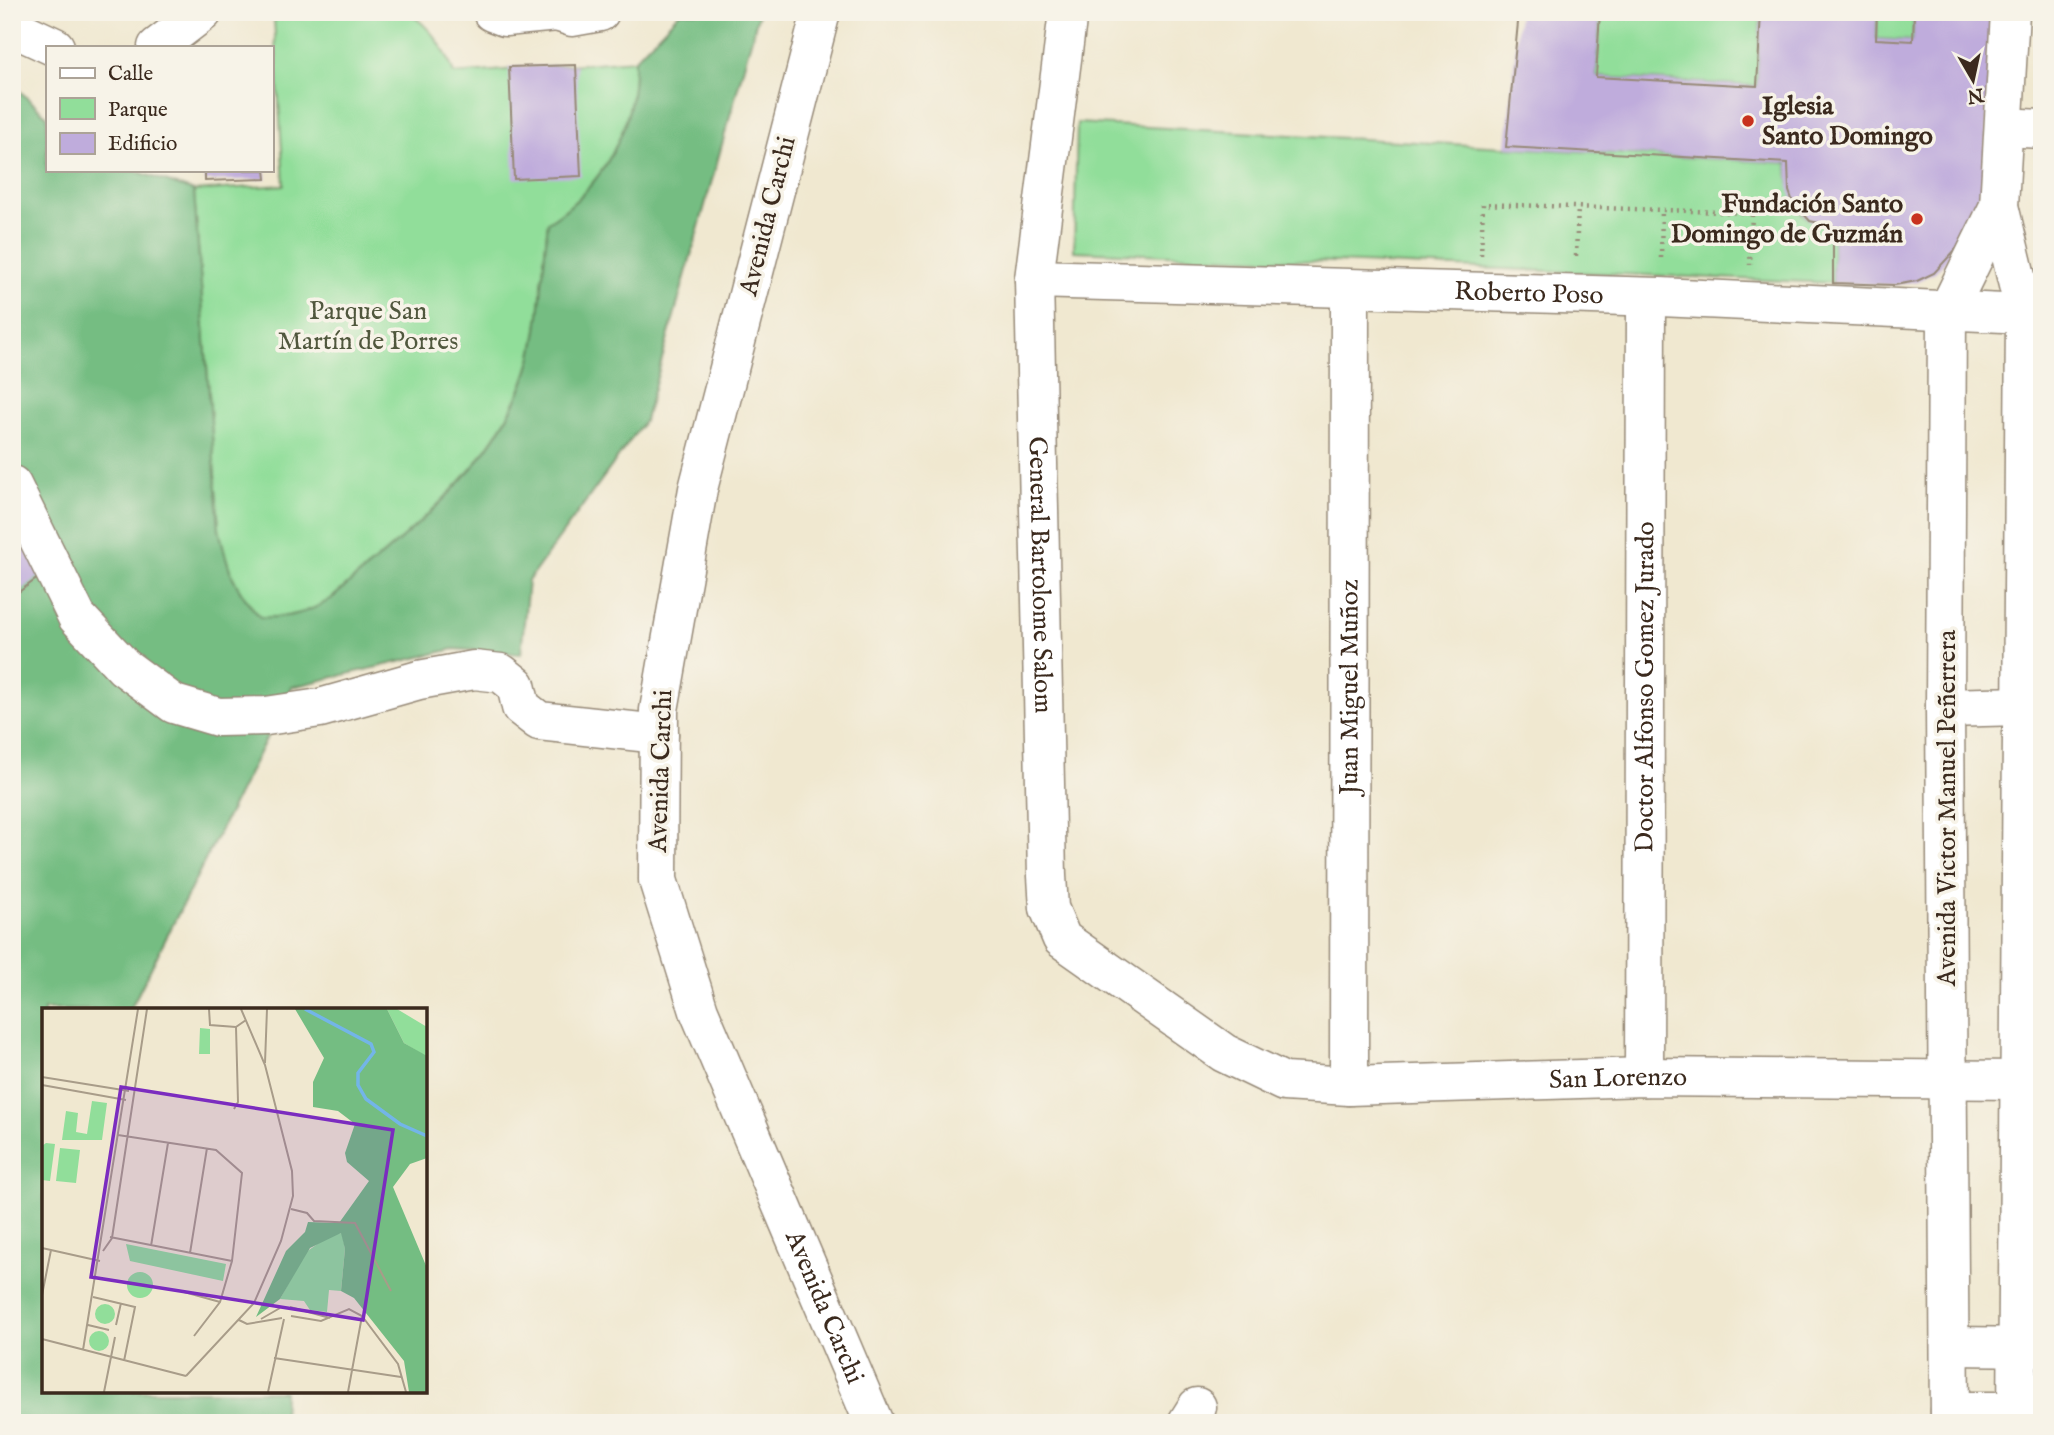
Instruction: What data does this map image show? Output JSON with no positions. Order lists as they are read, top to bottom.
{
  "streets": {
    "street": [
      "Avenida Carchi",
      "Roberto Poso",
      "General Bartolome Salom",
      "Juan Miguel Muñoz",
      "Doctor Alfonso Gomez Jurado",
      "Avenida Victor Manuel Peñerrera",
      "San Lorenzo"
    ]
  },
  "crossings": [
    ["Roberto Poso", "General Bartolome Salom"],
    ["Roberto Poso", "Juan Miguel Muñoz"],
    ["Roberto Poso", "Doctor Alfonso Gomez Jurado"],
    ["Roberto Poso", "Avenida Victor Manuel Peñerrera"],
    ["General Bartolome Salom", "San Lorenzo"],
    ["Juan Miguel Muñoz", "San Lorenzo"],
    ["Doctor Alfonso Gomez Jurado", "San Lorenzo"],
    ["Avenida Victor Manuel Peñerrera", "San Lorenzo"]
  ],
  "parks": ["Parque San Martín de Porres"],
  "places": ["Iglesia Santo Domingo", "Fundación Santo Domingo de Guzmán"],
  "legend": ["Calle", "Parque", "Edificio"],
  "north": "bottom"
}
